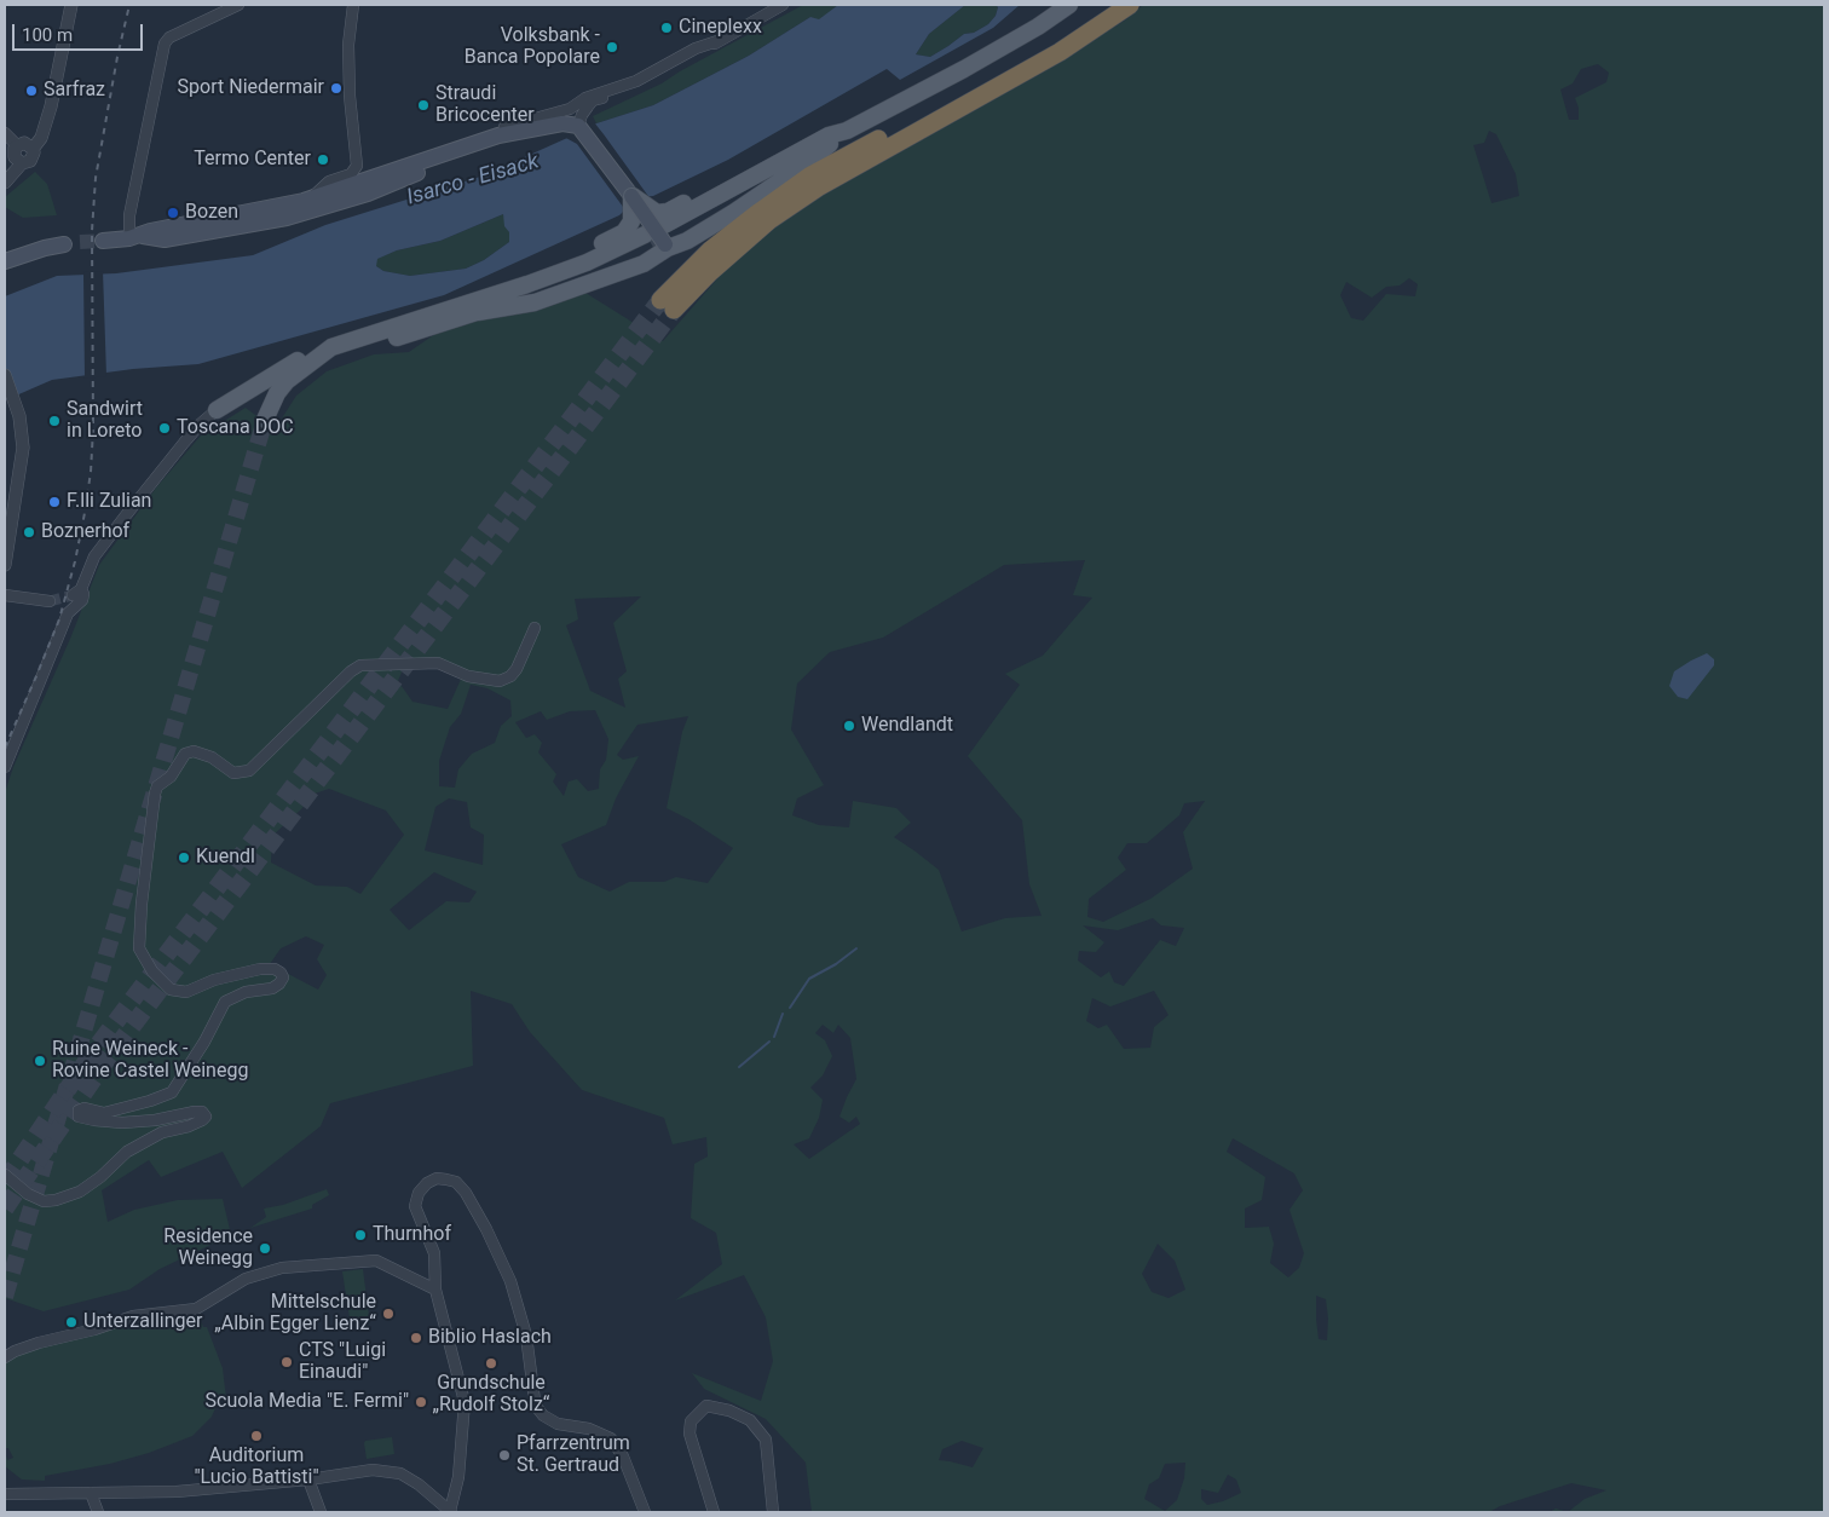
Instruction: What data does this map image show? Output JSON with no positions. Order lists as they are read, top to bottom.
{
  "water": ["Isarco - Eisack"],
  "places": [
    "Cineplexx",
    "Volksbank - Banca Popolare",
    "Sport Niedermair",
    "Sarfraz",
    "Straudi Bricocenter",
    "Termo Center",
    "Bozen",
    "Sandwirt in Loreto",
    "Toscana DOC",
    "F.lli Zulian",
    "Boznerhof",
    "Wendlandt",
    "Kuendl",
    "Ruine Weineck - Rovine Castel Weinegg",
    "Thurnhof",
    "Residence Weinegg",
    "Mittelschule „Albin Egger Lienz“",
    "Unterzallinger",
    "Biblio Haslach",
    "CTS \"Luigi Einaudi\"",
    "Grundschule „Rudolf Stolz“",
    "Scuola Media \"E. Fermi\"",
    "Auditorium \"Lucio Battisti\"",
    "Pfarrzentrum St. Gertraud"
  ],
  "scale_bar": "100 m"
}
